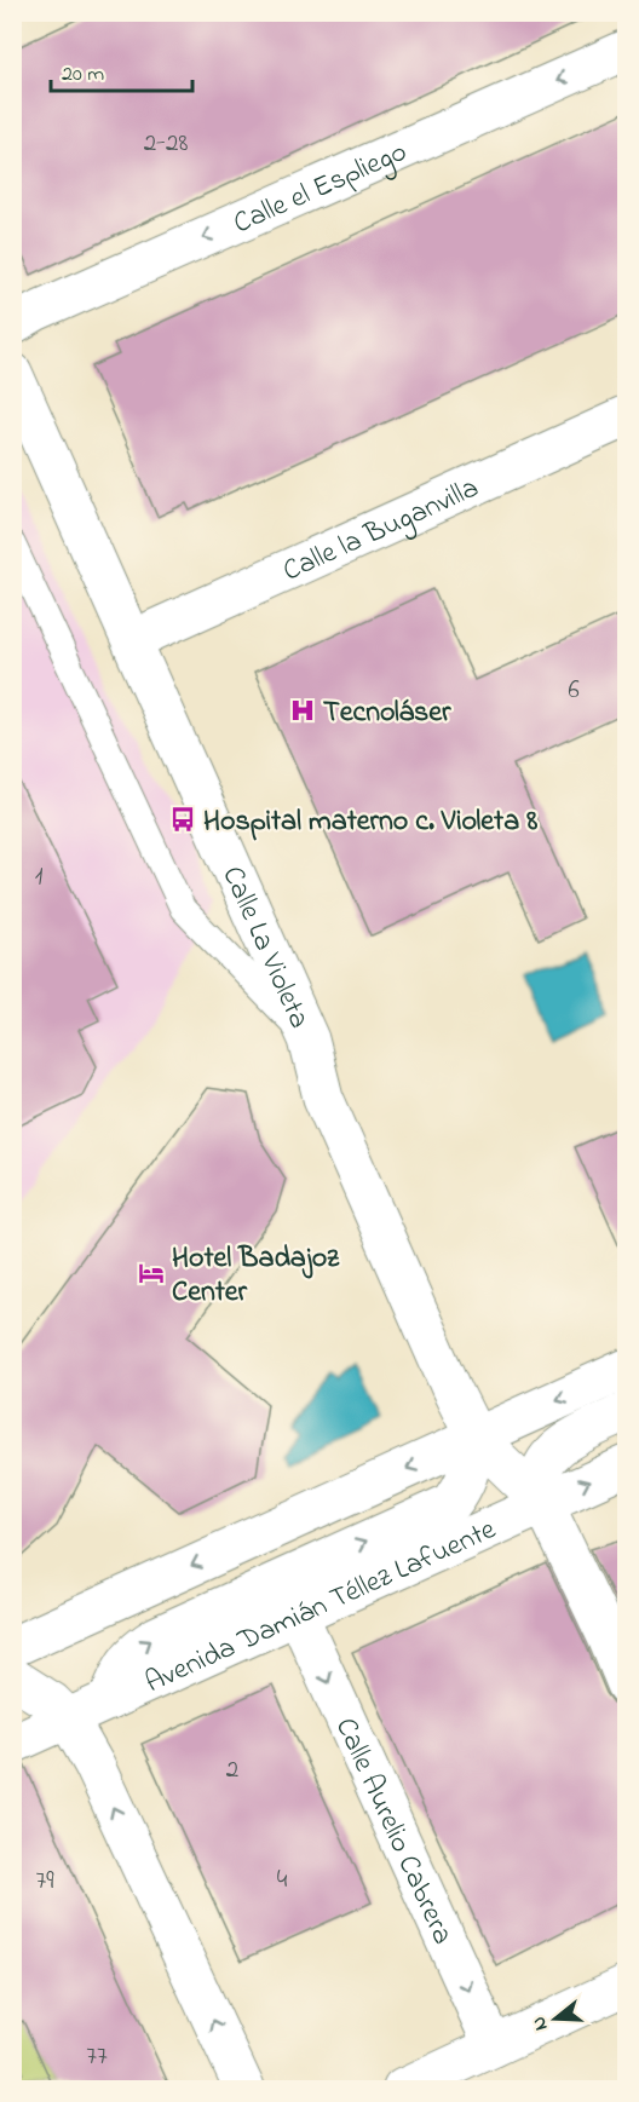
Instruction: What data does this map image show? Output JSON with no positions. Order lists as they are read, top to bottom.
{
  "streets": {
    "street": [
      "Calle el Espliego",
      "Calle la Buganvilla",
      "Calle La Violeta",
      "Avenida Damián Téllez Lafuente",
      "Calle Aurelio Cabrera"
    ]
  },
  "crossings": [
    ["Calle la Buganvilla", "Calle La Violeta"],
    ["Calle La Violeta", "Avenida Damián Téllez Lafuente"],
    ["Avenida Damián Téllez Lafuente", "Calle Aurelio Cabrera"]
  ],
  "one_way": ["Calle el Espliego"],
  "places": {
    "hospital": ["Tecnoláser"],
    "bus stop": ["Hospital materno c. Violeta 8"],
    "hotel": ["Hotel Badajoz Center"]
  },
  "house_numbers": [
    "2-28",
    "6",
    "1",
    "2",
    "4",
    "79",
    "77"
  ],
  "scale_bar": "20 m",
  "north": "left"
}
